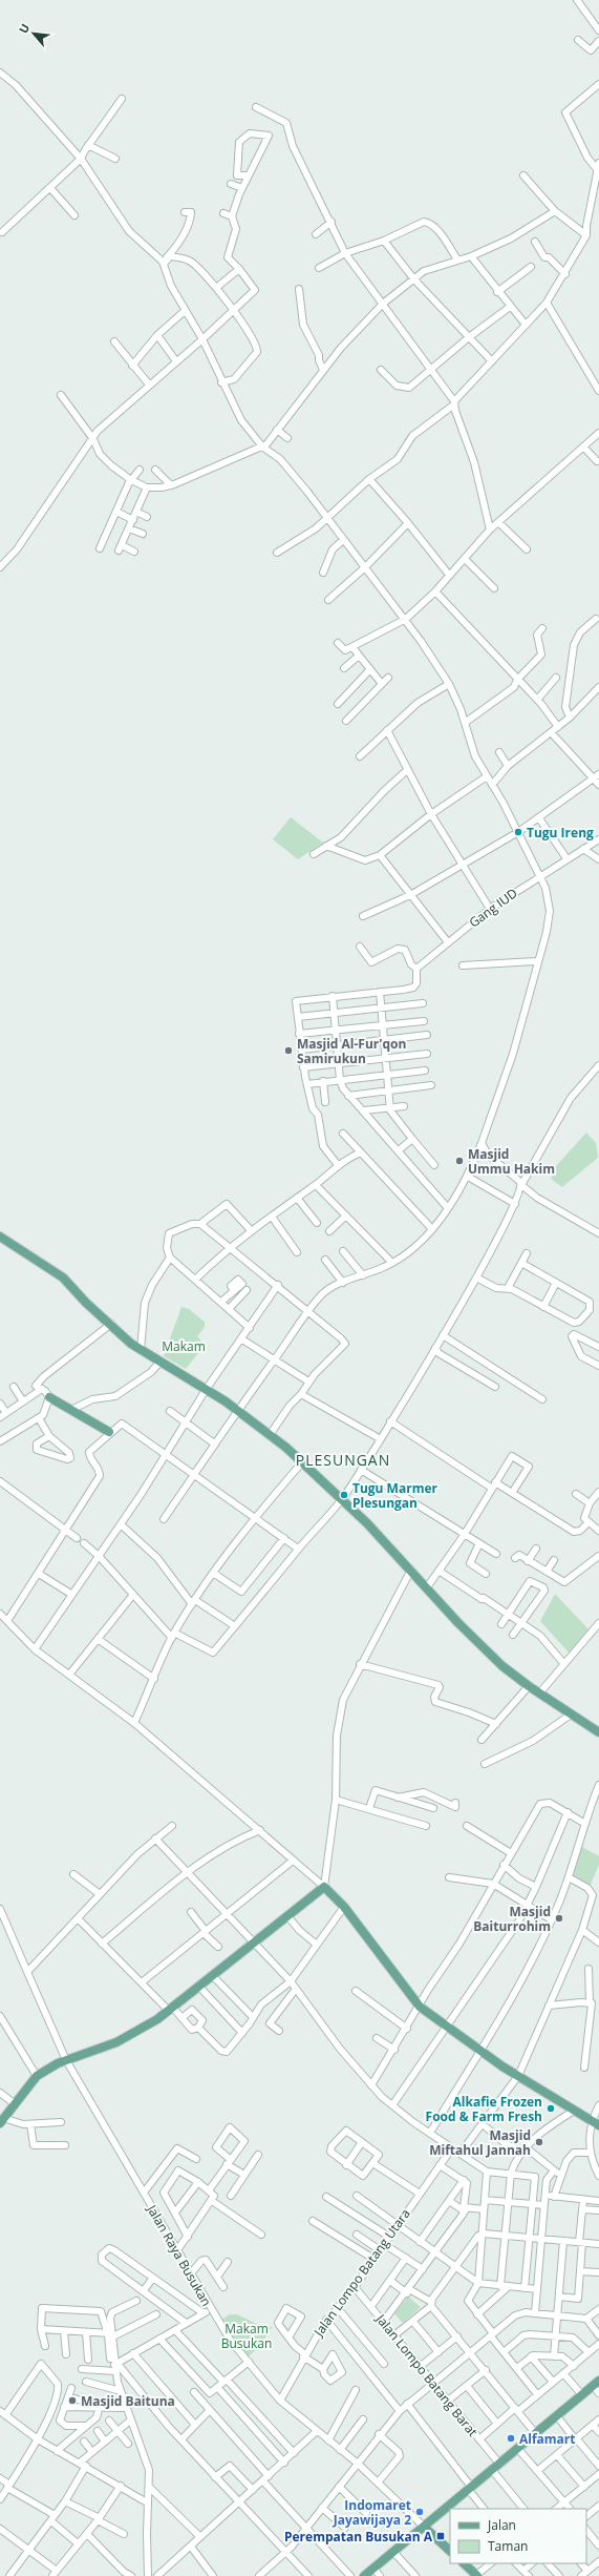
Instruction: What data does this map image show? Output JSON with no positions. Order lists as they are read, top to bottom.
{
  "streets": {
    "street": [
      "Gang IUD",
      "Jalan Raya Busukan",
      "Jalan Lompo Batang Utara",
      "Jalan Lompo Batang Barat"
    ]
  },
  "crossings": [
    ["Jalan Raya Busukan", "Jalan Lompo Batang Utara"],
    ["Jalan Lompo Batang Utara", "Jalan Lompo Batang Barat"]
  ],
  "districts": ["PLESUNGAN"],
  "parks": ["Makam", "Makam Busukan"],
  "places": {
    "other": [
      "Tugu Ireng",
      "Masjid Al-Fur'qon Samirukun",
      "Masjid Ummu Hakim",
      "Tugu Marmer Plesungan",
      "Masjid Baiturrohim",
      "Alkafie Frozen Food & Farm Fresh",
      "Masjid Miftahul Jannah",
      "Masjid Baituna",
      "Alfamart",
      "Indomaret Jayawijaya 2"
    ],
    "transit": ["Perempatan Busukan A"]
  },
  "legend": ["Jalan", "Taman"],
  "north": "top left"
}
